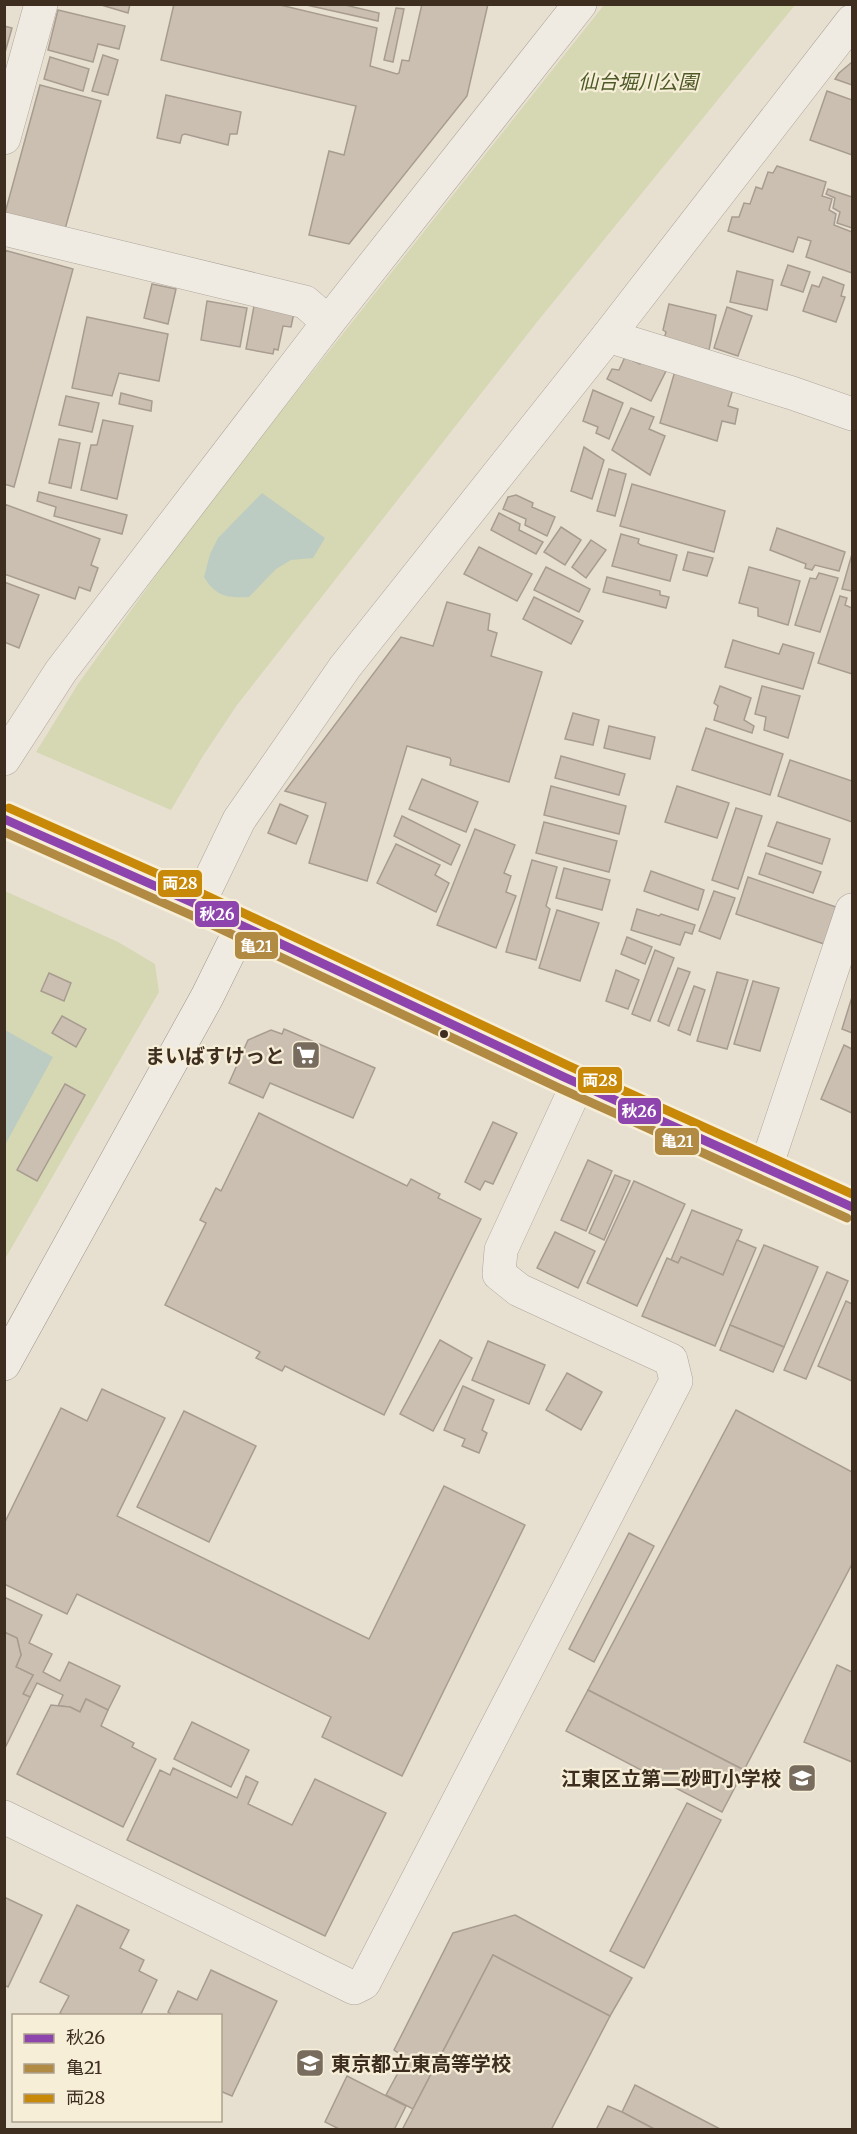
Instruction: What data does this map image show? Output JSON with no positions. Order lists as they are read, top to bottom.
{
  "parks": ["仙台堀川公園"],
  "places": {
    "supermarket": ["まいばすけっと"],
    "school or university": ["江東区立第二砂町小学校", "東京都立東高等学校"]
  },
  "lines": ["transit line 両28", "transit line 秋26", "transit line 亀21"],
  "legend": ["秋26", "亀21", "両28"]
}
